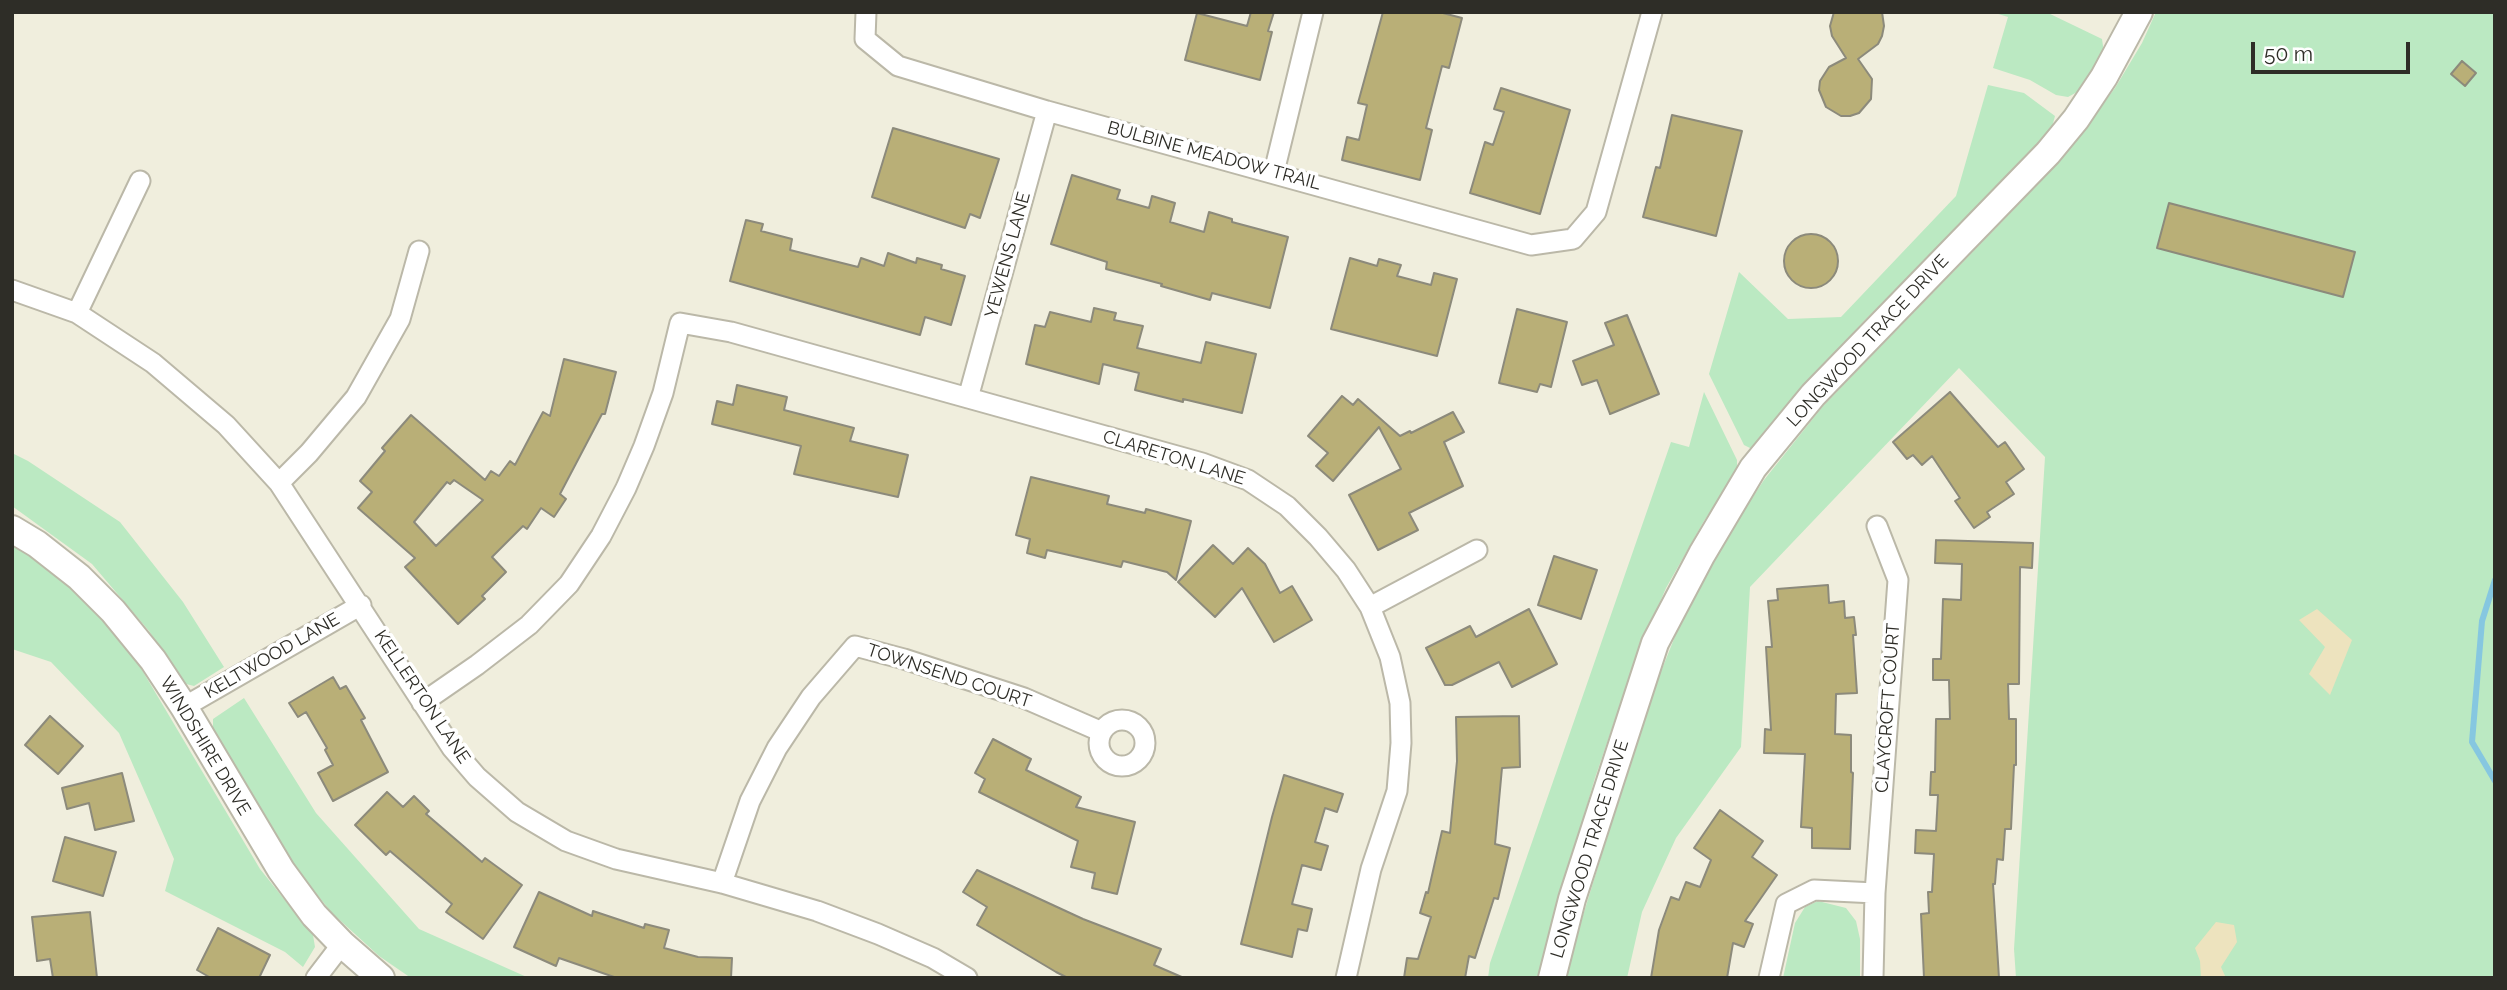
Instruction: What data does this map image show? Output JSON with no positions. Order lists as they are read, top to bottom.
{
  "streets": {
    "street": [
      "BULBINE MEADOW TRAIL",
      "YEWENS LANE",
      "LONGWOOD TRACE DRIVE",
      "CLARETON LANE",
      "KELTWOOD LANE",
      "TOWNSEND COURT",
      "KELLERTON LANE",
      "CLAYCROFT COURT",
      "WINDSHIRE DRIVE"
    ]
  },
  "crossings": [
    ["BULBINE MEADOW TRAIL", "YEWENS LANE"],
    ["YEWENS LANE", "CLARETON LANE"],
    ["CLARETON LANE", "KELLERTON LANE"],
    ["KELTWOOD LANE", "KELLERTON LANE"],
    ["KELTWOOD LANE", "WINDSHIRE DRIVE"],
    ["TOWNSEND COURT", "KELLERTON LANE"]
  ],
  "scale_bar": "50 m"
}
